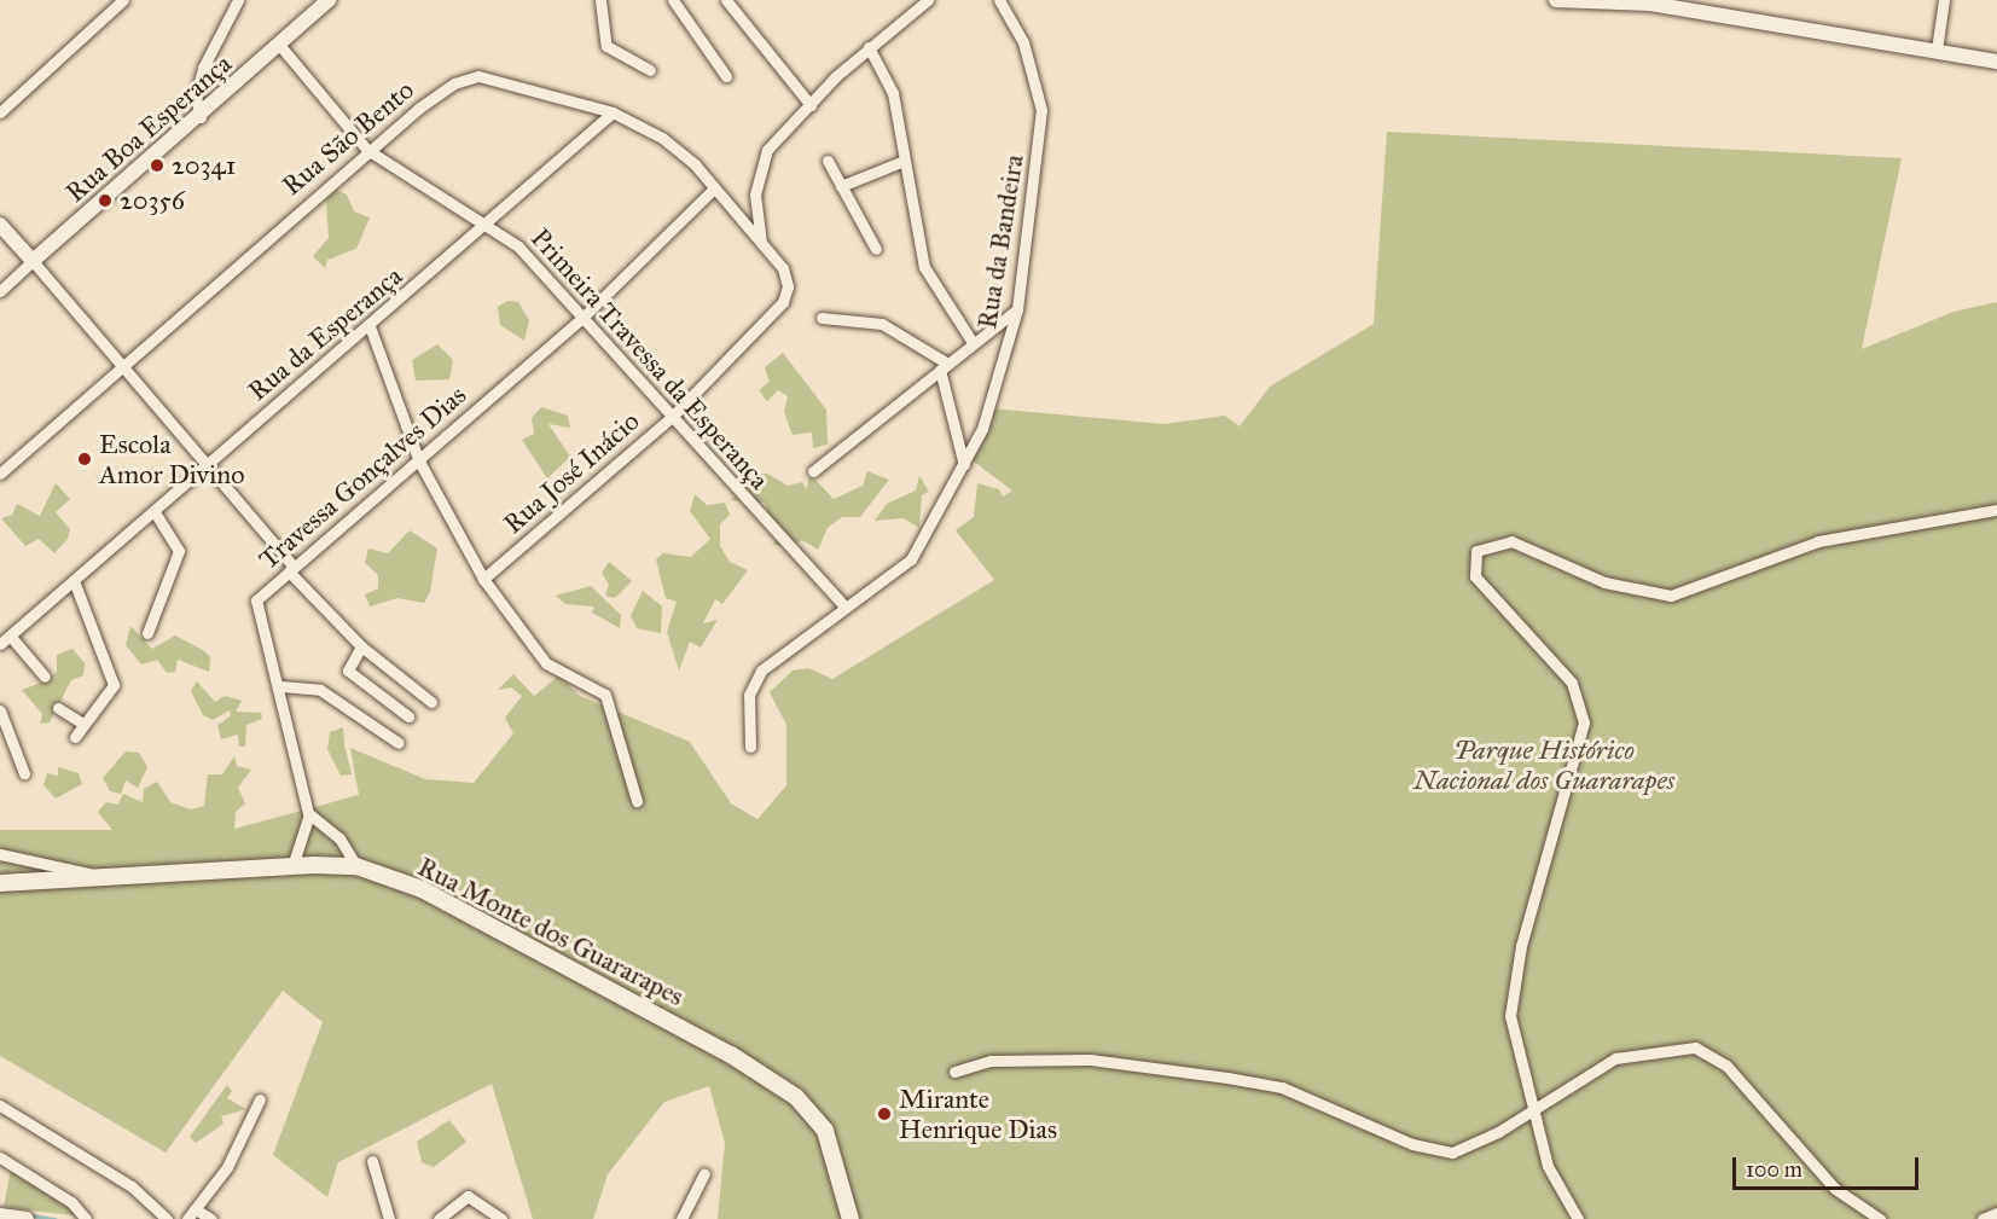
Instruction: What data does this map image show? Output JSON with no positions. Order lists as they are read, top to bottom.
{
  "streets": {
    "main road": ["Rua Monte dos Guararapes"],
    "street": [
      "Rua Boa Esperança",
      "Rua São Bento",
      "Rua da Bandeira",
      "Rua da Esperança",
      "Primeira Travessa da Esperança",
      "Rua José Inácio",
      "Travessa Gonçalves Dias"
    ]
  },
  "crossings": [
    ["Rua Boa Esperança", "Primeira Travessa da Esperança"],
    ["Rua São Bento", "Rua da Esperança"],
    ["Rua São Bento", "Primeira Travessa da Esperança"],
    ["Rua São Bento", "Rua José Inácio"],
    ["Rua São Bento", "Travessa Gonçalves Dias"],
    ["Rua da Bandeira", "Primeira Travessa da Esperança"],
    ["Rua da Esperança", "Primeira Travessa da Esperança"],
    ["Primeira Travessa da Esperança", "Rua José Inácio"],
    ["Primeira Travessa da Esperança", "Travessa Gonçalves Dias"]
  ],
  "parks": ["Parque Histórico Nacional dos Guararapes"],
  "places": [
    "20341",
    "20356",
    "Escola Amor Divino",
    "Mirante Henrique Dias"
  ],
  "scale_bar": "100 m"
}
